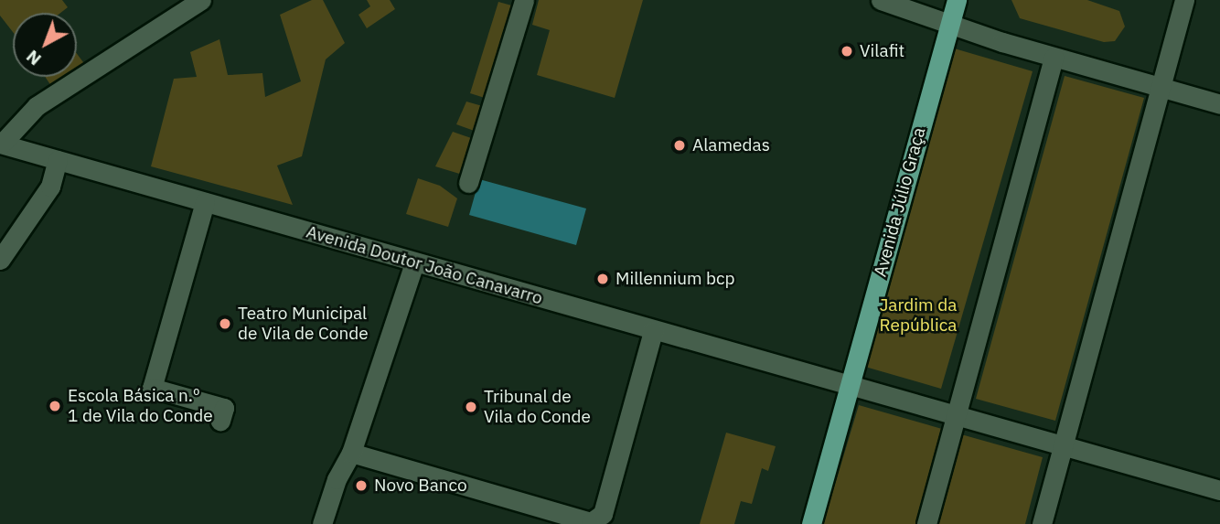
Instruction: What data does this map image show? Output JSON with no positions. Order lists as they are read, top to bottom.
{
  "streets": {
    "main road": ["Avenida Júlio Graça"],
    "street": ["Avenida Doutor João Canavarro"]
  },
  "crossings": [
    ["Avenida Júlio Graça", "Avenida Doutor João Canavarro"]
  ],
  "parks": ["Jardim da República"],
  "places": [
    "Vilafit",
    "Alamedas",
    "Millennium bcp",
    "Teatro Municipal de Vila de Conde",
    "Escola Básica n.º 1 de Vila do Conde",
    "Tribunal de Vila do Conde",
    "Novo Banco"
  ],
  "north": "bottom left"
}
